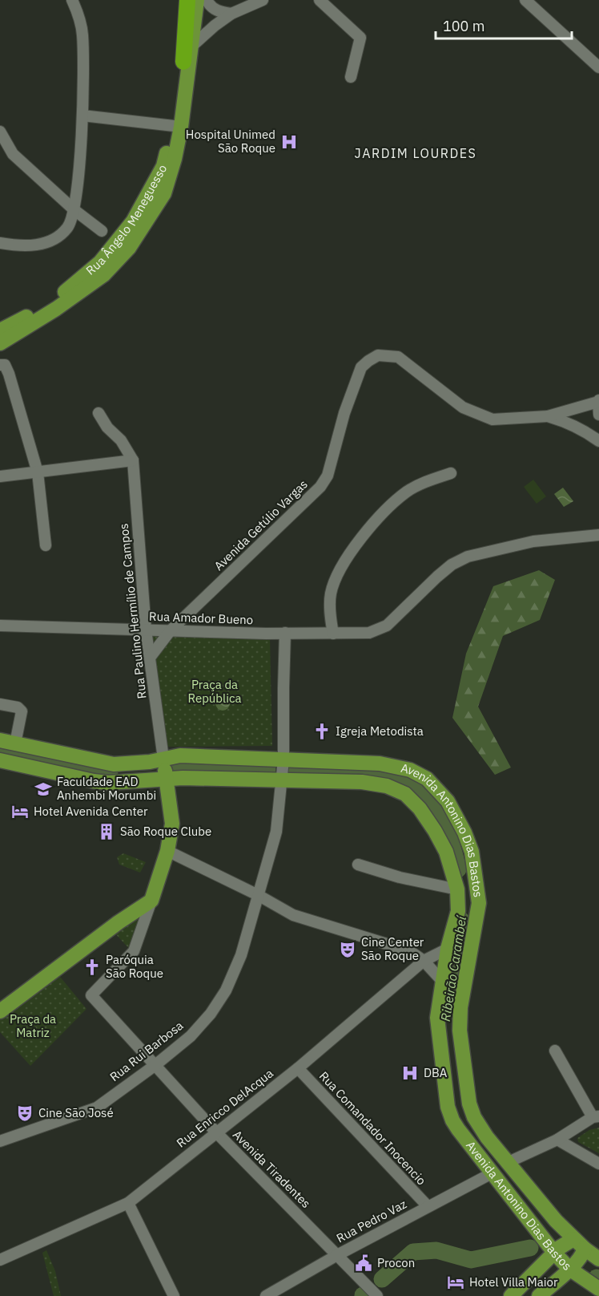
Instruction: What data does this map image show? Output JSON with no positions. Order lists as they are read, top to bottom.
{
  "streets": {
    "main road": ["Rua Ângelo Meneguesso", "Avenida Antonino Dias Bastos"],
    "street": [
      "Avenida Getúlio Vargas",
      "Rua Paulino Hermílio de Campos",
      "Rua Amador Bueno",
      "Rua Rui Barbosa",
      "Rua Enricco DelAcqua",
      "Rua Comandador Inocencio",
      "Avenida Tiradentes",
      "Rua Pedro Vaz"
    ]
  },
  "crossings": [
    ["Avenida Getúlio Vargas", "Rua Paulino Hermílio de Campos"],
    ["Avenida Getúlio Vargas", "Rua Amador Bueno"],
    ["Rua Paulino Hermílio de Campos", "Rua Amador Bueno"],
    ["Rua Paulino Hermílio de Campos", "Avenida Antonino Dias Bastos"],
    ["Avenida Antonino Dias Bastos", "Rua Rui Barbosa"],
    ["Avenida Antonino Dias Bastos", "Rua Enricco DelAcqua"],
    ["Avenida Antonino Dias Bastos", "Rua Pedro Vaz"],
    ["Rua Rui Barbosa", "Avenida Tiradentes"],
    ["Rua Enricco DelAcqua", "Rua Comandador Inocencio"],
    ["Rua Enricco DelAcqua", "Avenida Tiradentes"],
    ["Rua Comandador Inocencio", "Rua Pedro Vaz"],
    ["Avenida Tiradentes", "Rua Pedro Vaz"]
  ],
  "districts": ["JARDIM LOURDES"],
  "water": ["Ribeirão Carambeí"],
  "parks": ["Praça da República", "Praça da Matriz"],
  "places": {
    "hospital": ["Hospital Unimed São Roque", "DBA"],
    "church": ["Igreja Metodista", "Paróquia São Roque"],
    "school or university": ["Faculdade EAD Anhembi Morumbi"],
    "hotel": ["Hotel Avenida Center", "Hotel Villa Maior"],
    "building": ["São Roque Clube"],
    "theatre": ["Cine Center São Roque", "Cine São José"],
    "public building": ["Procon"]
  },
  "scale_bar": "100 m"
}
